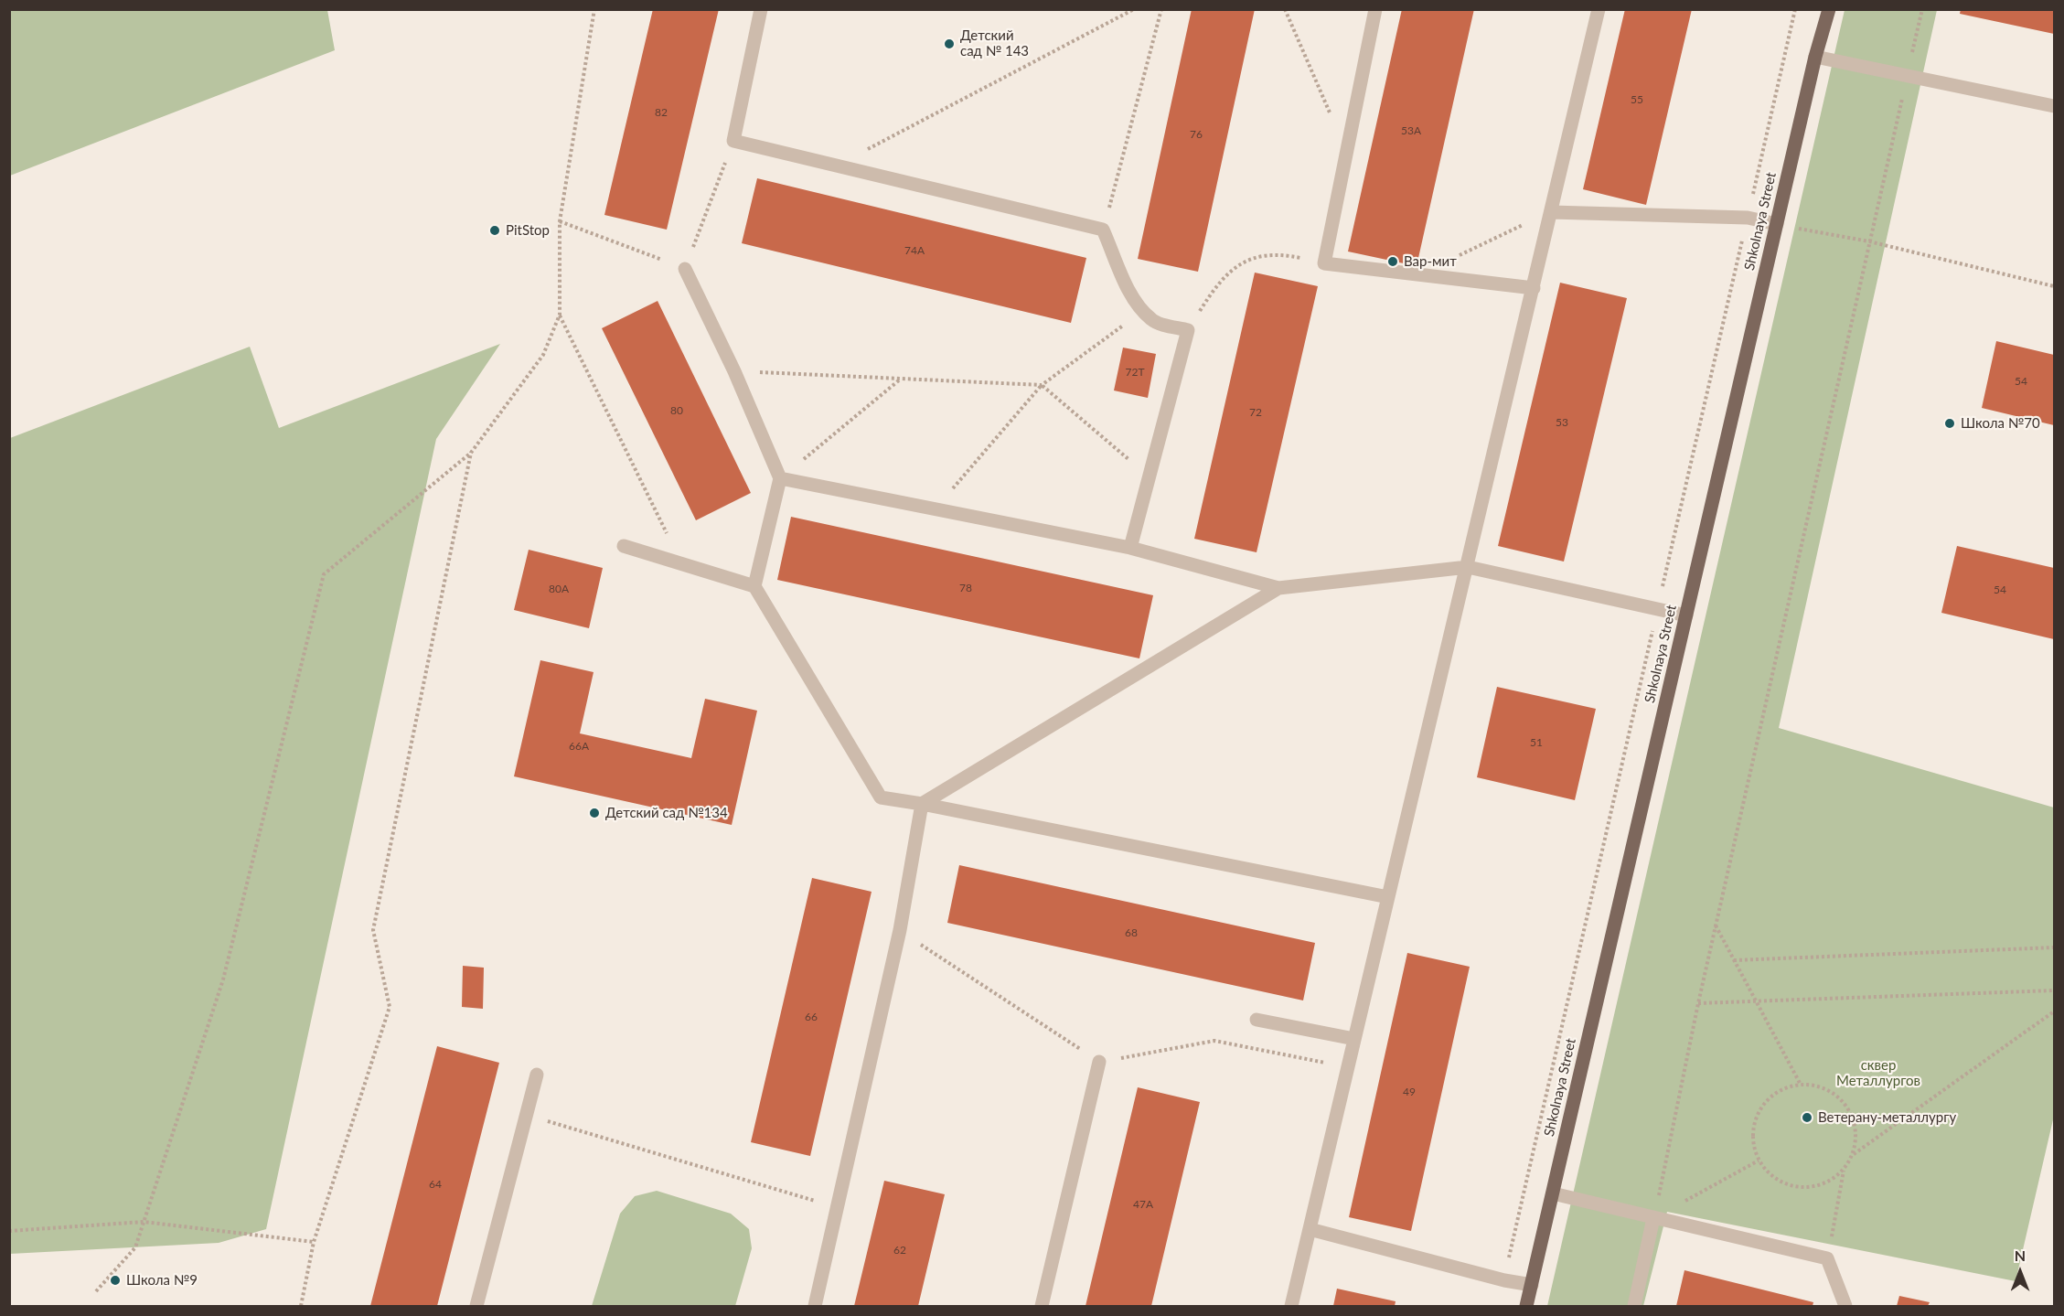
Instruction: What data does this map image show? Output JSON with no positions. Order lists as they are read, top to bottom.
{
  "streets": {
    "main road": ["Shkolnaya Street"]
  },
  "parks": ["сквер Металлургов"],
  "places": [
    "Детский сад № 143",
    "PitStop",
    "Вар-мит",
    "Школа №70",
    "Детский сад №134",
    "Ветерану-металлургу",
    "Школа №9"
  ],
  "house_numbers": [
    "55",
    "82",
    "53А",
    "76",
    "74А",
    "72Т",
    "54",
    "80",
    "72",
    "53",
    "78",
    "80А",
    "54",
    "51",
    "66А",
    "68",
    "66",
    "49",
    "64",
    "47А",
    "62"
  ],
  "north": "top"
}
